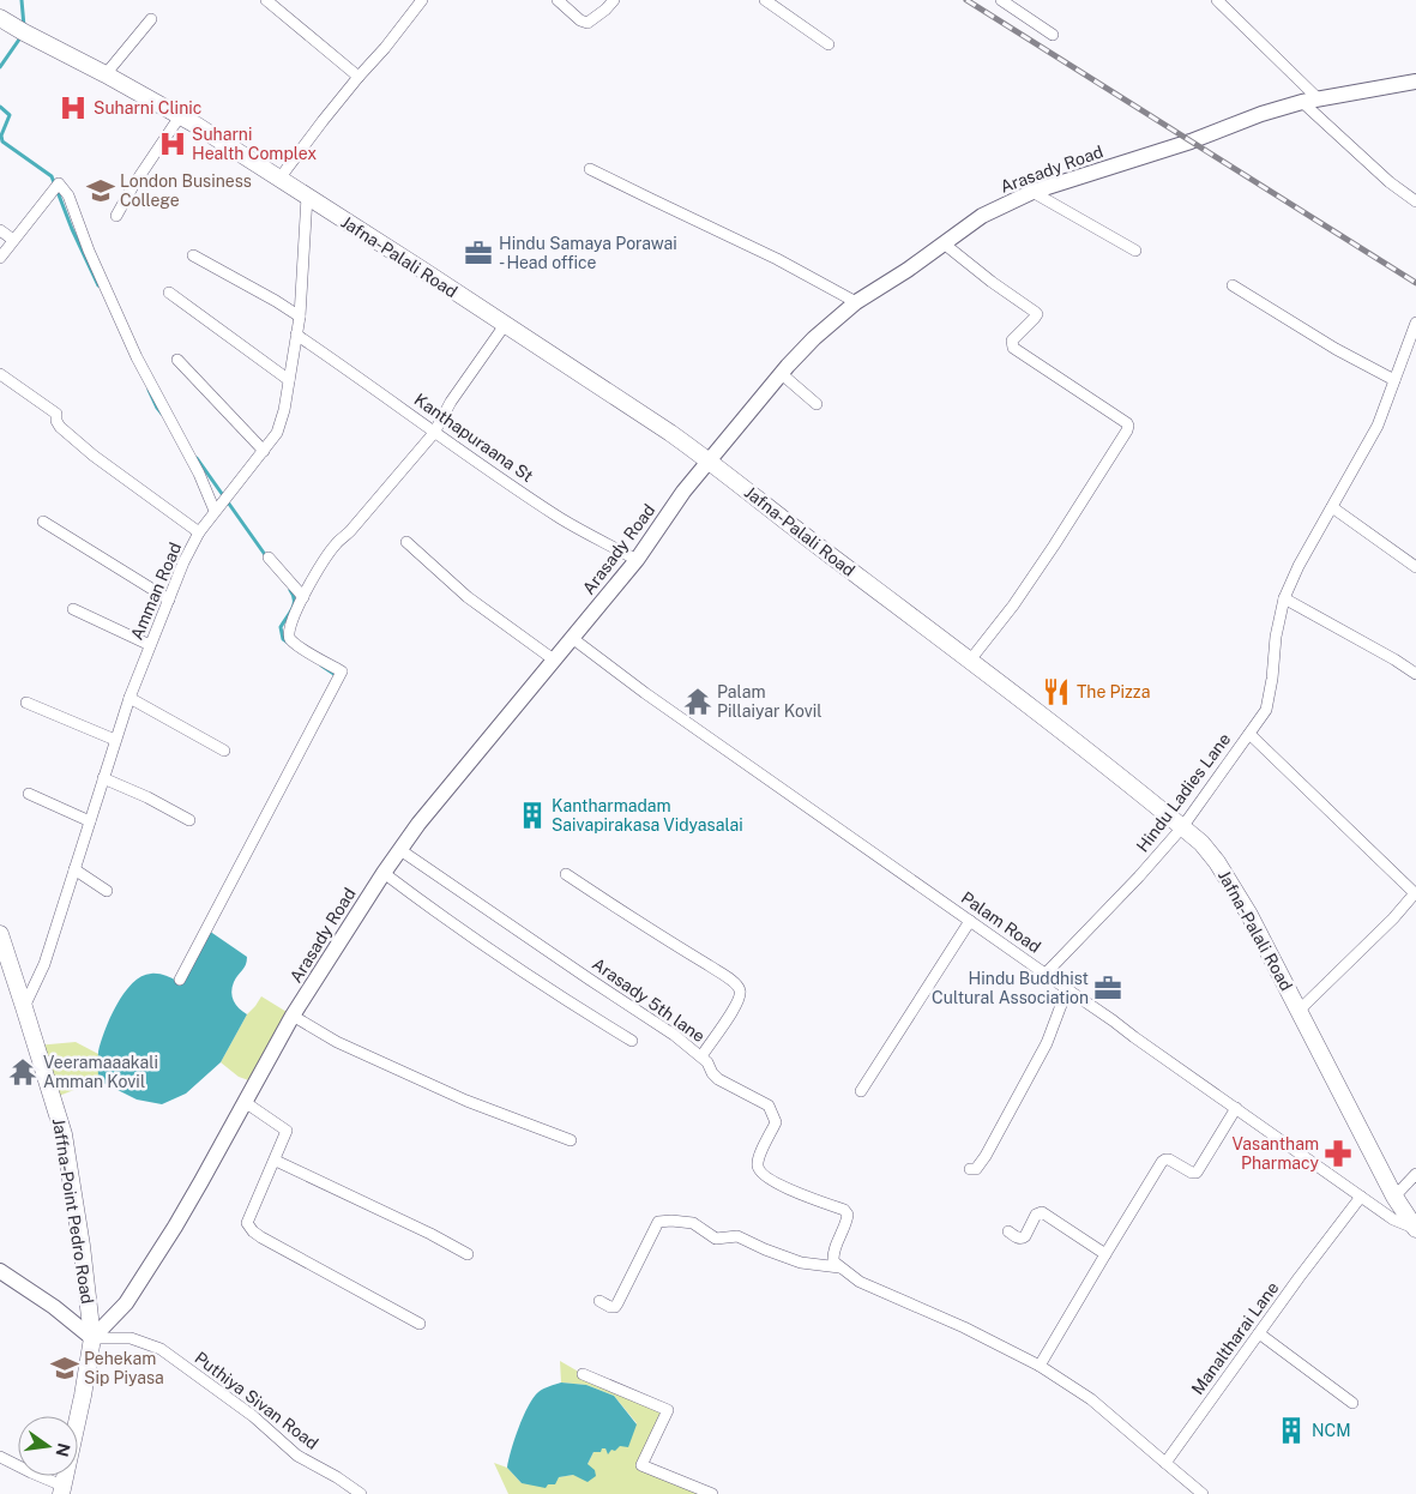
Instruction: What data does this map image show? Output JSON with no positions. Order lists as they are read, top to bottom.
{
  "streets": {
    "main road": ["Arasady Road", "Jafna-Palali Road", "Jaffna-Point Pedro Road"],
    "street": [
      "Kanthapuraana St",
      "Amman Road",
      "Hindu Ladies Lane",
      "Palam Road",
      "Arasady 5th lane",
      "Manaltharai Lane",
      "Puthiya Sivan Road"
    ]
  },
  "crossings": [
    ["Arasady Road", "Jafna-Palali Road"],
    ["Arasady Road", "Kanthapuraana St"],
    ["Arasady Road", "Palam Road"],
    ["Arasady Road", "Arasady 5th lane"],
    ["Arasady Road", "Jaffna-Point Pedro Road"],
    ["Arasady Road", "Puthiya Sivan Road"],
    ["Jafna-Palali Road", "Amman Road"],
    ["Jafna-Palali Road", "Hindu Ladies Lane"],
    ["Jafna-Palali Road", "Palam Road"],
    ["Kanthapuraana St", "Amman Road"],
    ["Amman Road", "Jaffna-Point Pedro Road"],
    ["Hindu Ladies Lane", "Palam Road"],
    ["Palam Road", "Manaltharai Lane"],
    ["Jaffna-Point Pedro Road", "Puthiya Sivan Road"]
  ],
  "places": {
    "hospital": ["Suharni Clinic", "Suharni Health Complex"],
    "school or university": ["London Business College", "Pehekam Sip Piyasa"],
    "office": ["Hindu Samaya Porawai - Head office", "Hindu Buddhist Cultural Association"],
    "restaurant": ["The Pizza"],
    "temple": ["Palam Pillaiyar Kovil", "Veeramaaakali Amman Kovil"],
    "building": ["Kantharmadam Saivapirakasa Vidyasalai", "NCM"],
    "pharmacy": ["Vasantham Pharmacy"]
  },
  "north": "right"
}
